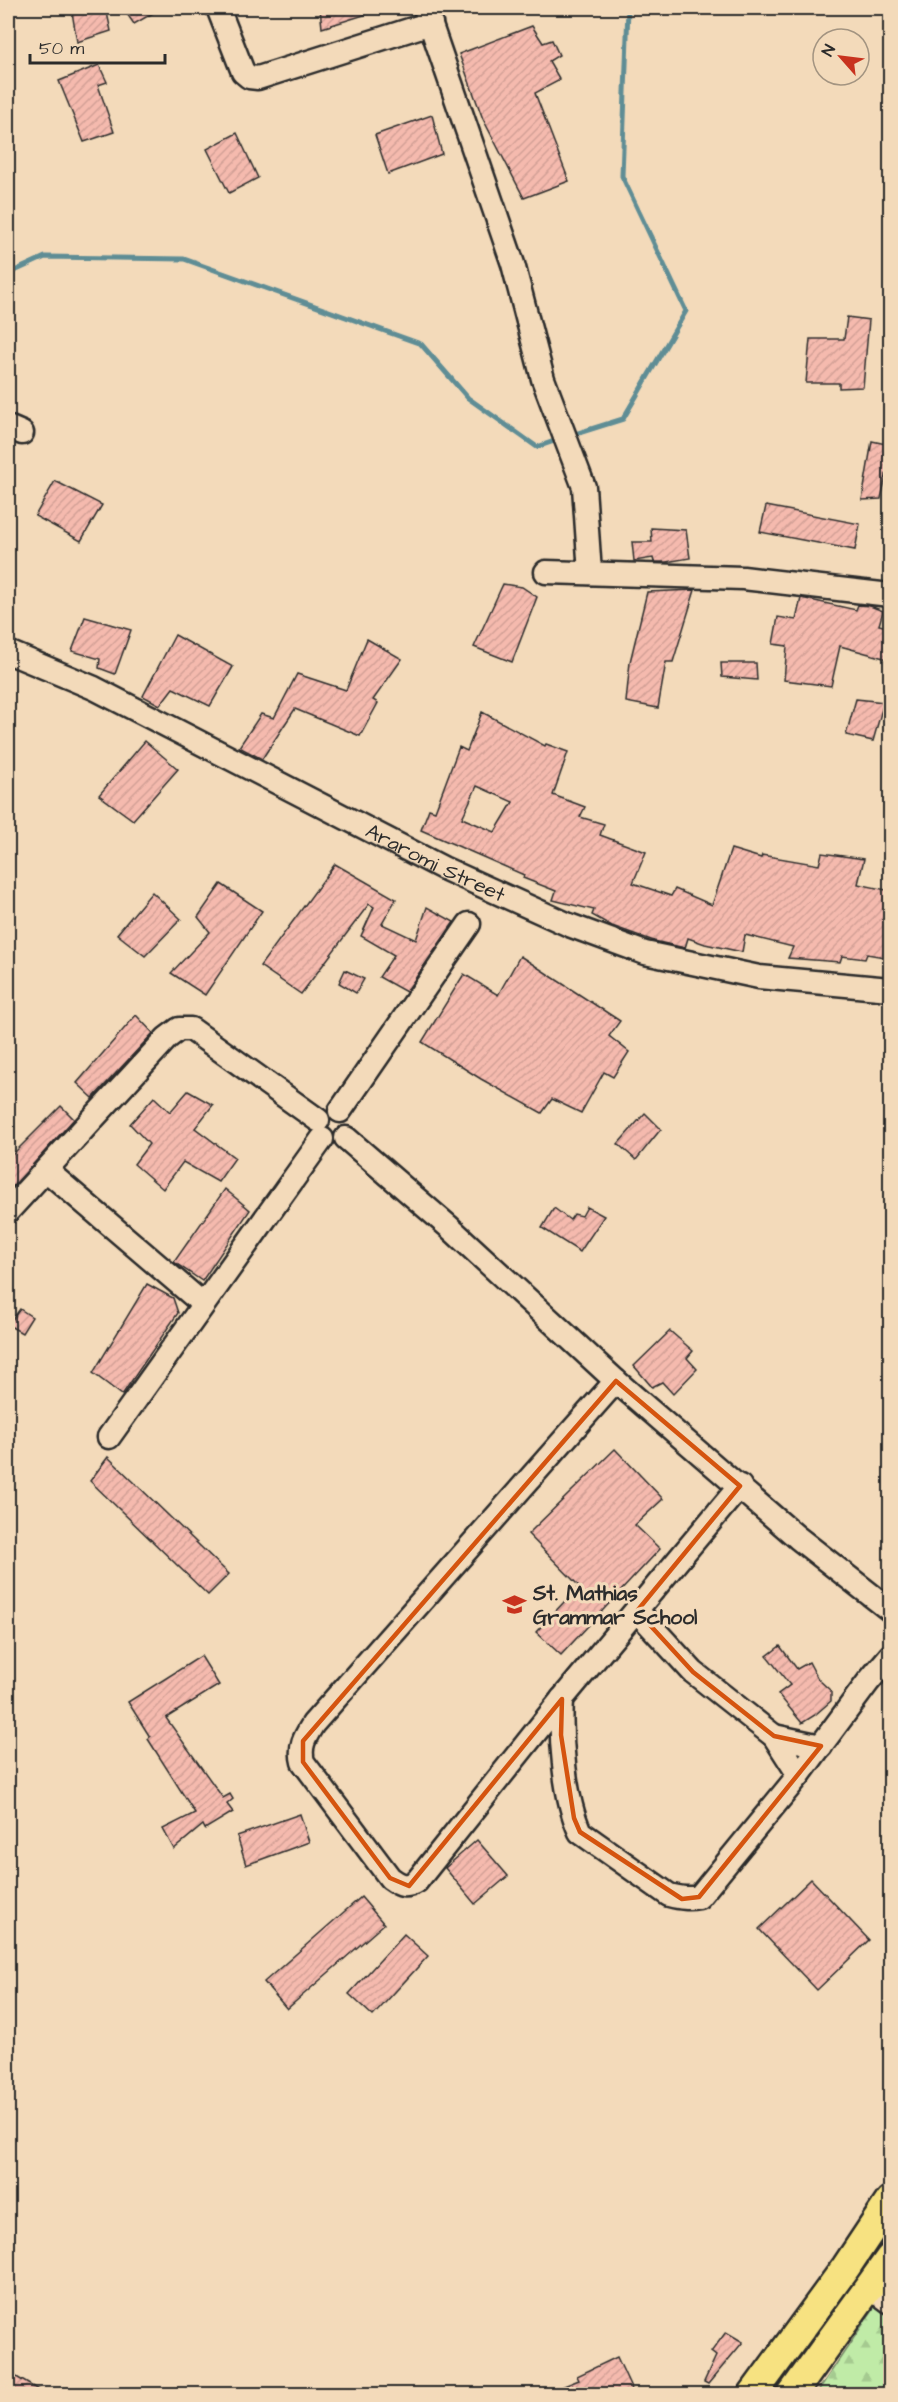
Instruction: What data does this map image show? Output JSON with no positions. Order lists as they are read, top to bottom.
{
  "streets": {
    "street": ["Araromi Street"]
  },
  "places": {
    "school or university": ["St. Mathias Grammar School"]
  },
  "scale_bar": "50 m",
  "north": "top left"
}
